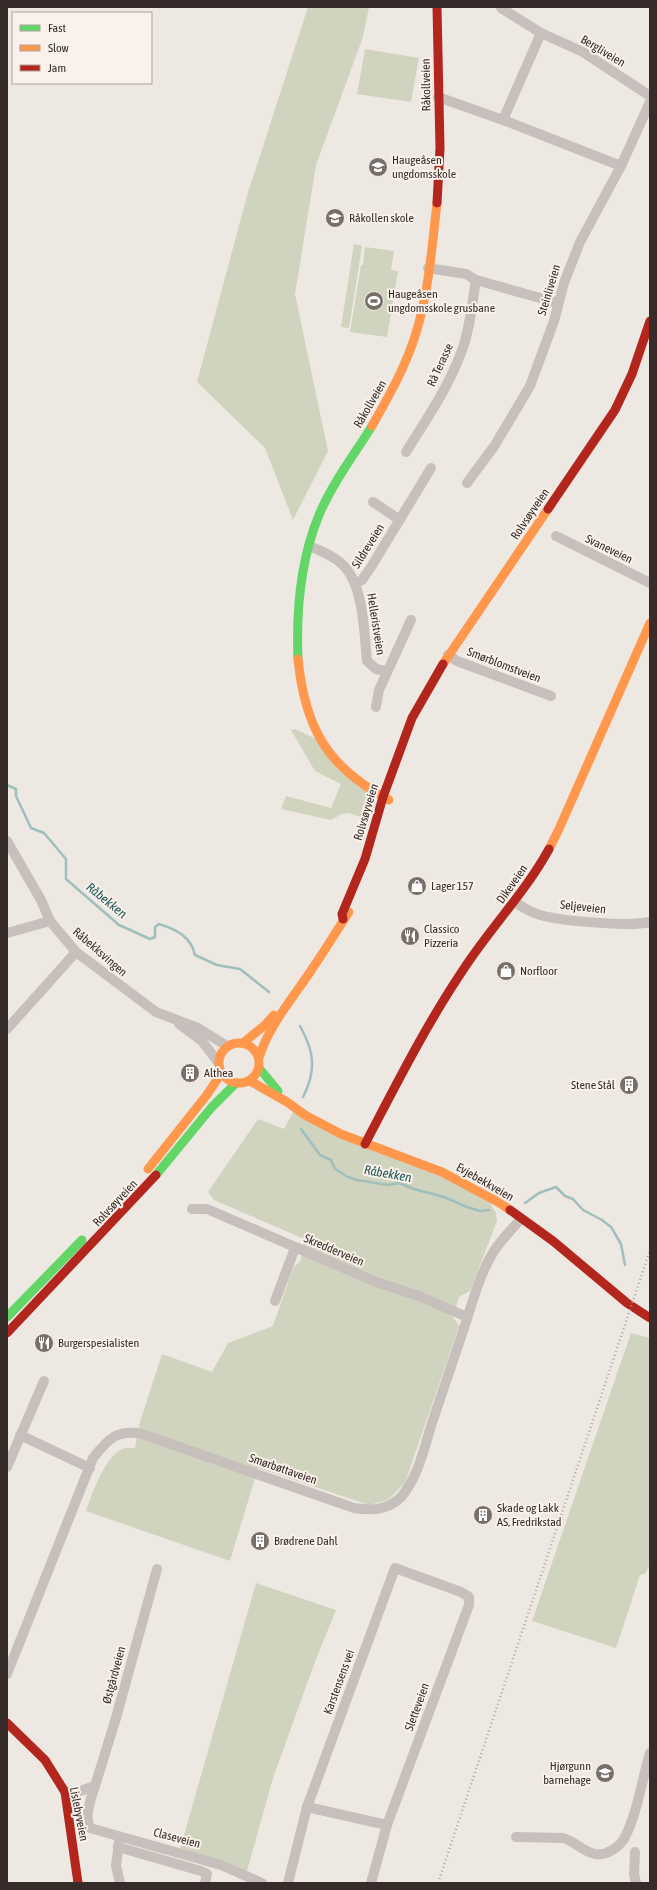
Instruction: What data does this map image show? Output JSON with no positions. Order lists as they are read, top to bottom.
{
  "streets": {
    "street": [
      "Bergliveien",
      "Råkollveien",
      "Steinliveien",
      "Rå Terasse",
      "Rolvsøyveien",
      "Sildreveien",
      "Svaneveien",
      "Helleristveien",
      "Smørblomstveien",
      "Dikeveien",
      "Seljeveien",
      "Råbekksvingen",
      "Evjebekkveien",
      "Skredderveien",
      "Smørbøttaveien",
      "Østgårdveien",
      "Karstensens vei",
      "Sletteveien",
      "Lislebyveien",
      "Claseveien"
    ]
  },
  "crossings": [
    ["Råkollveien", "Rolvsøyveien"],
    ["Råkollveien", "Helleristveien"],
    ["Rolvsøyveien", "Smørblomstveien"],
    ["Rolvsøyveien", "Råbekksvingen"],
    ["Rolvsøyveien", "Evjebekkveien"],
    ["Sildreveien", "Helleristveien"],
    ["Dikeveien", "Seljeveien"],
    ["Dikeveien", "Evjebekkveien"],
    ["Råbekksvingen", "Evjebekkveien"],
    ["Evjebekkveien", "Smørbøttaveien"],
    ["Skredderveien", "Smørbøttaveien"],
    ["Østgårdveien", "Claseveien"],
    ["Karstensens vei", "Sletteveien"]
  ],
  "water": ["Råbekken"],
  "places": {
    "school or university": ["Haugeåsen ungdomsskole", "Råkollen skole", "Hjørgunn barnehage"],
    "sports": ["Haugeåsen ungdomsskole grusbane"],
    "shop": ["Lager 157", "Norfloor"],
    "restaurant": ["Classico Pizzeria", "Burgerspesialisten"],
    "building": [
      "Althea",
      "Stene Stål",
      "Skade og Lakk AS, Fredrikstad",
      "Brødrene Dahl"
    ]
  },
  "legend": ["Fast", "Slow", "Jam"]
}
